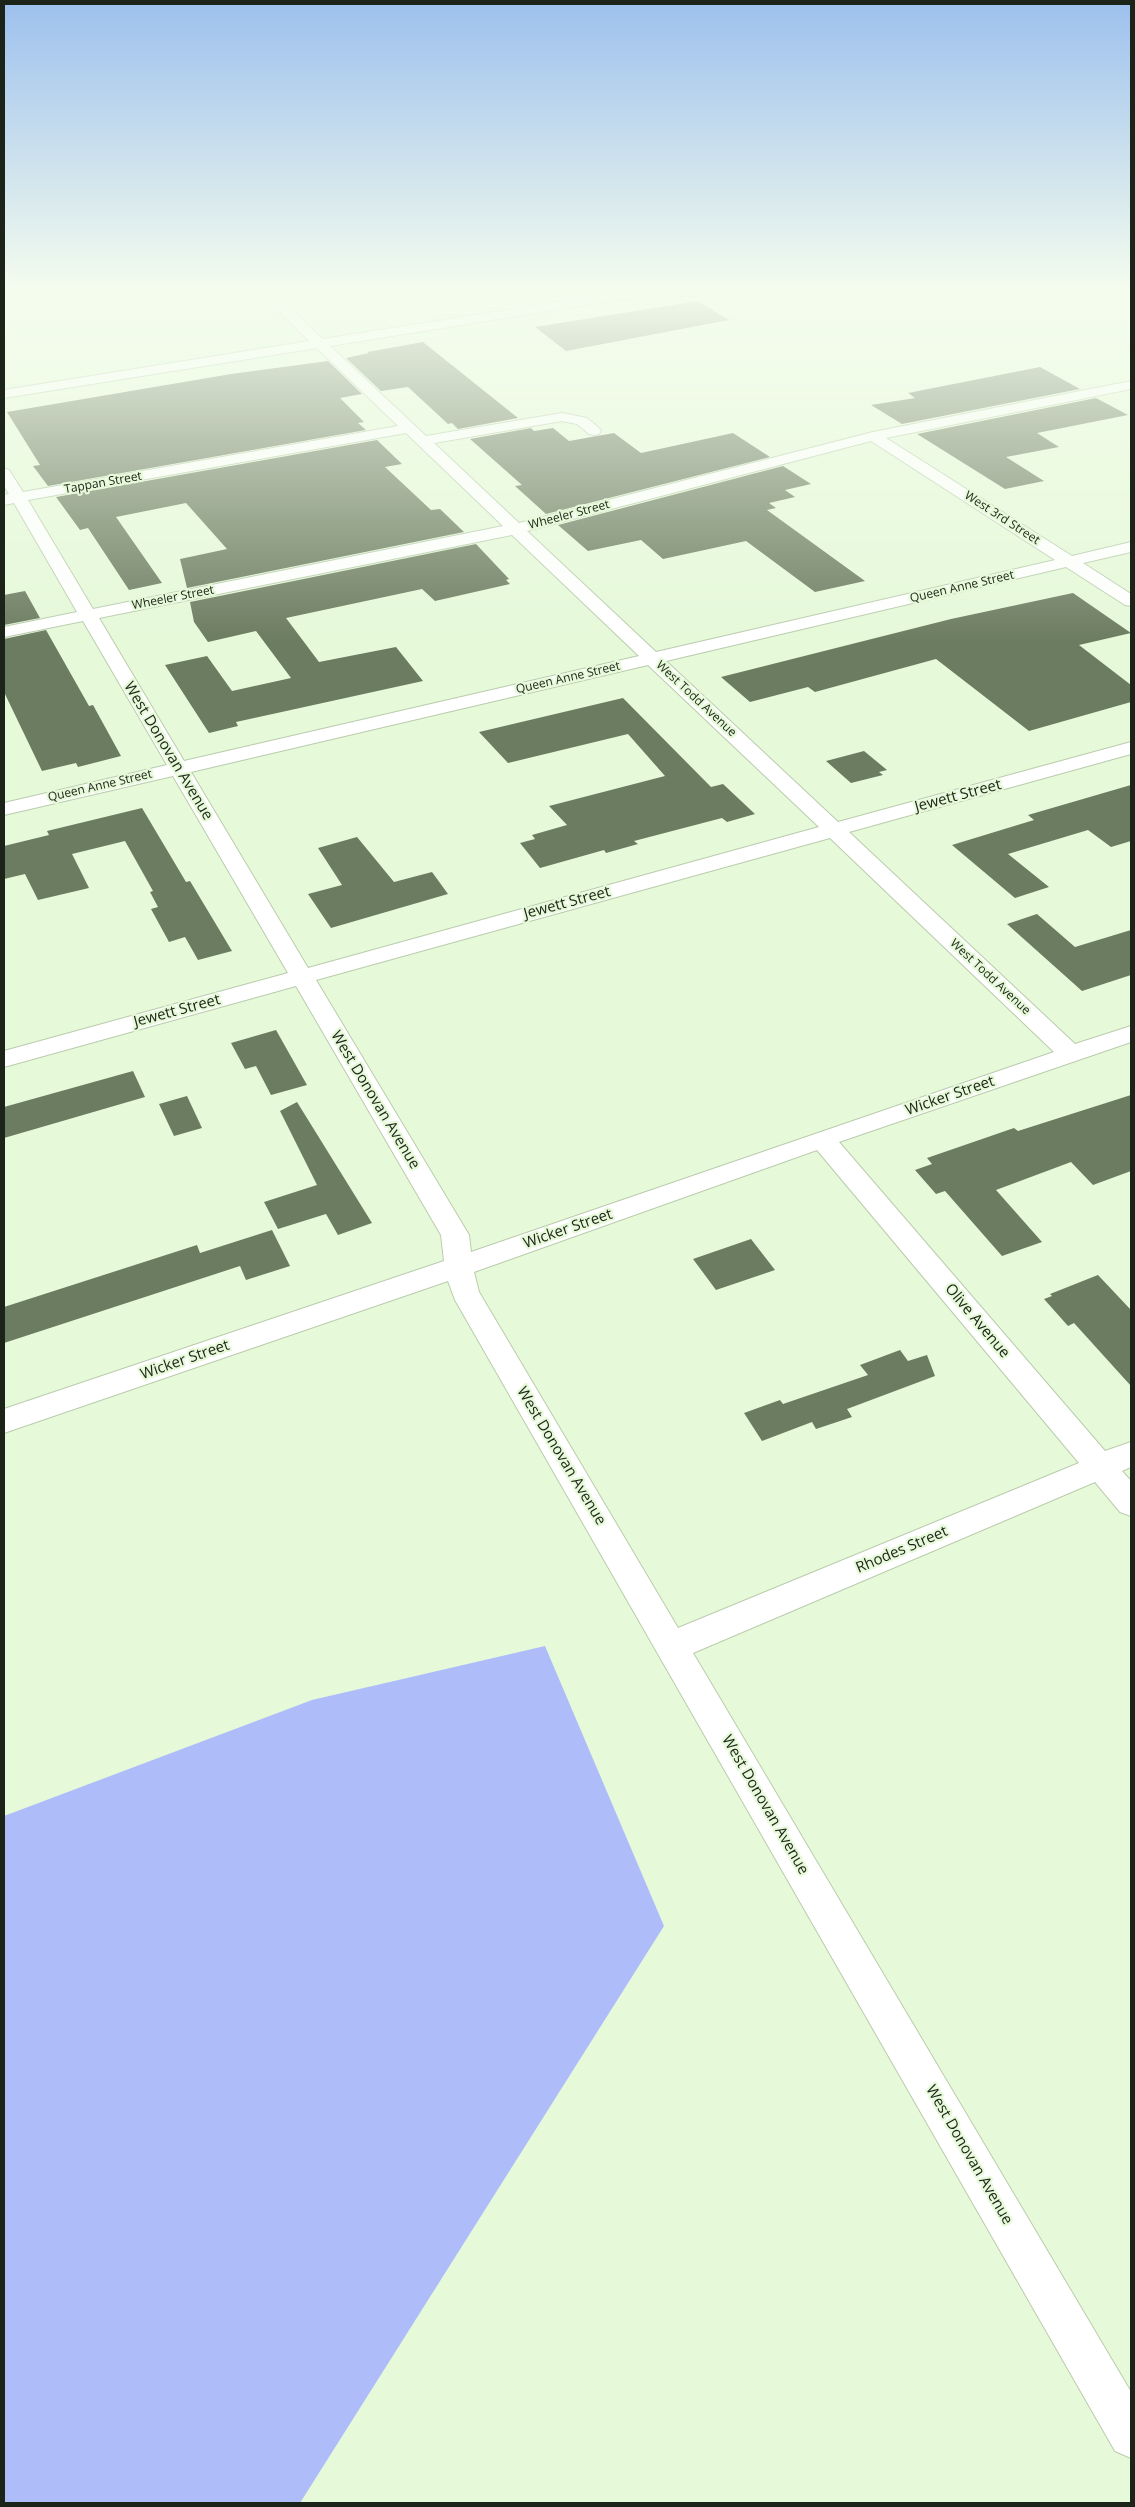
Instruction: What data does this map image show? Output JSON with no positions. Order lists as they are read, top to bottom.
{
  "streets": {
    "street": [
      "Tappan Street",
      "Wheeler Street",
      "West 3rd Street",
      "Queen Anne Street",
      "West Todd Avenue",
      "West Donovan Avenue",
      "Jewett Street",
      "Wicker Street",
      "Olive Avenue",
      "Rhodes Street"
    ]
  },
  "crossings": [
    ["Tappan Street", "West Todd Avenue"],
    ["Tappan Street", "West Donovan Avenue"],
    ["Wheeler Street", "West 3rd Street"],
    ["Wheeler Street", "West Todd Avenue"],
    ["Wheeler Street", "West Donovan Avenue"],
    ["West 3rd Street", "Queen Anne Street"],
    ["Queen Anne Street", "West Todd Avenue"],
    ["Queen Anne Street", "West Donovan Avenue"],
    ["West Todd Avenue", "Jewett Street"],
    ["West Todd Avenue", "Wicker Street"],
    ["West Donovan Avenue", "Jewett Street"],
    ["West Donovan Avenue", "Wicker Street"],
    ["West Donovan Avenue", "Rhodes Street"],
    ["Wicker Street", "Olive Avenue"],
    ["Olive Avenue", "Rhodes Street"]
  ]
}
